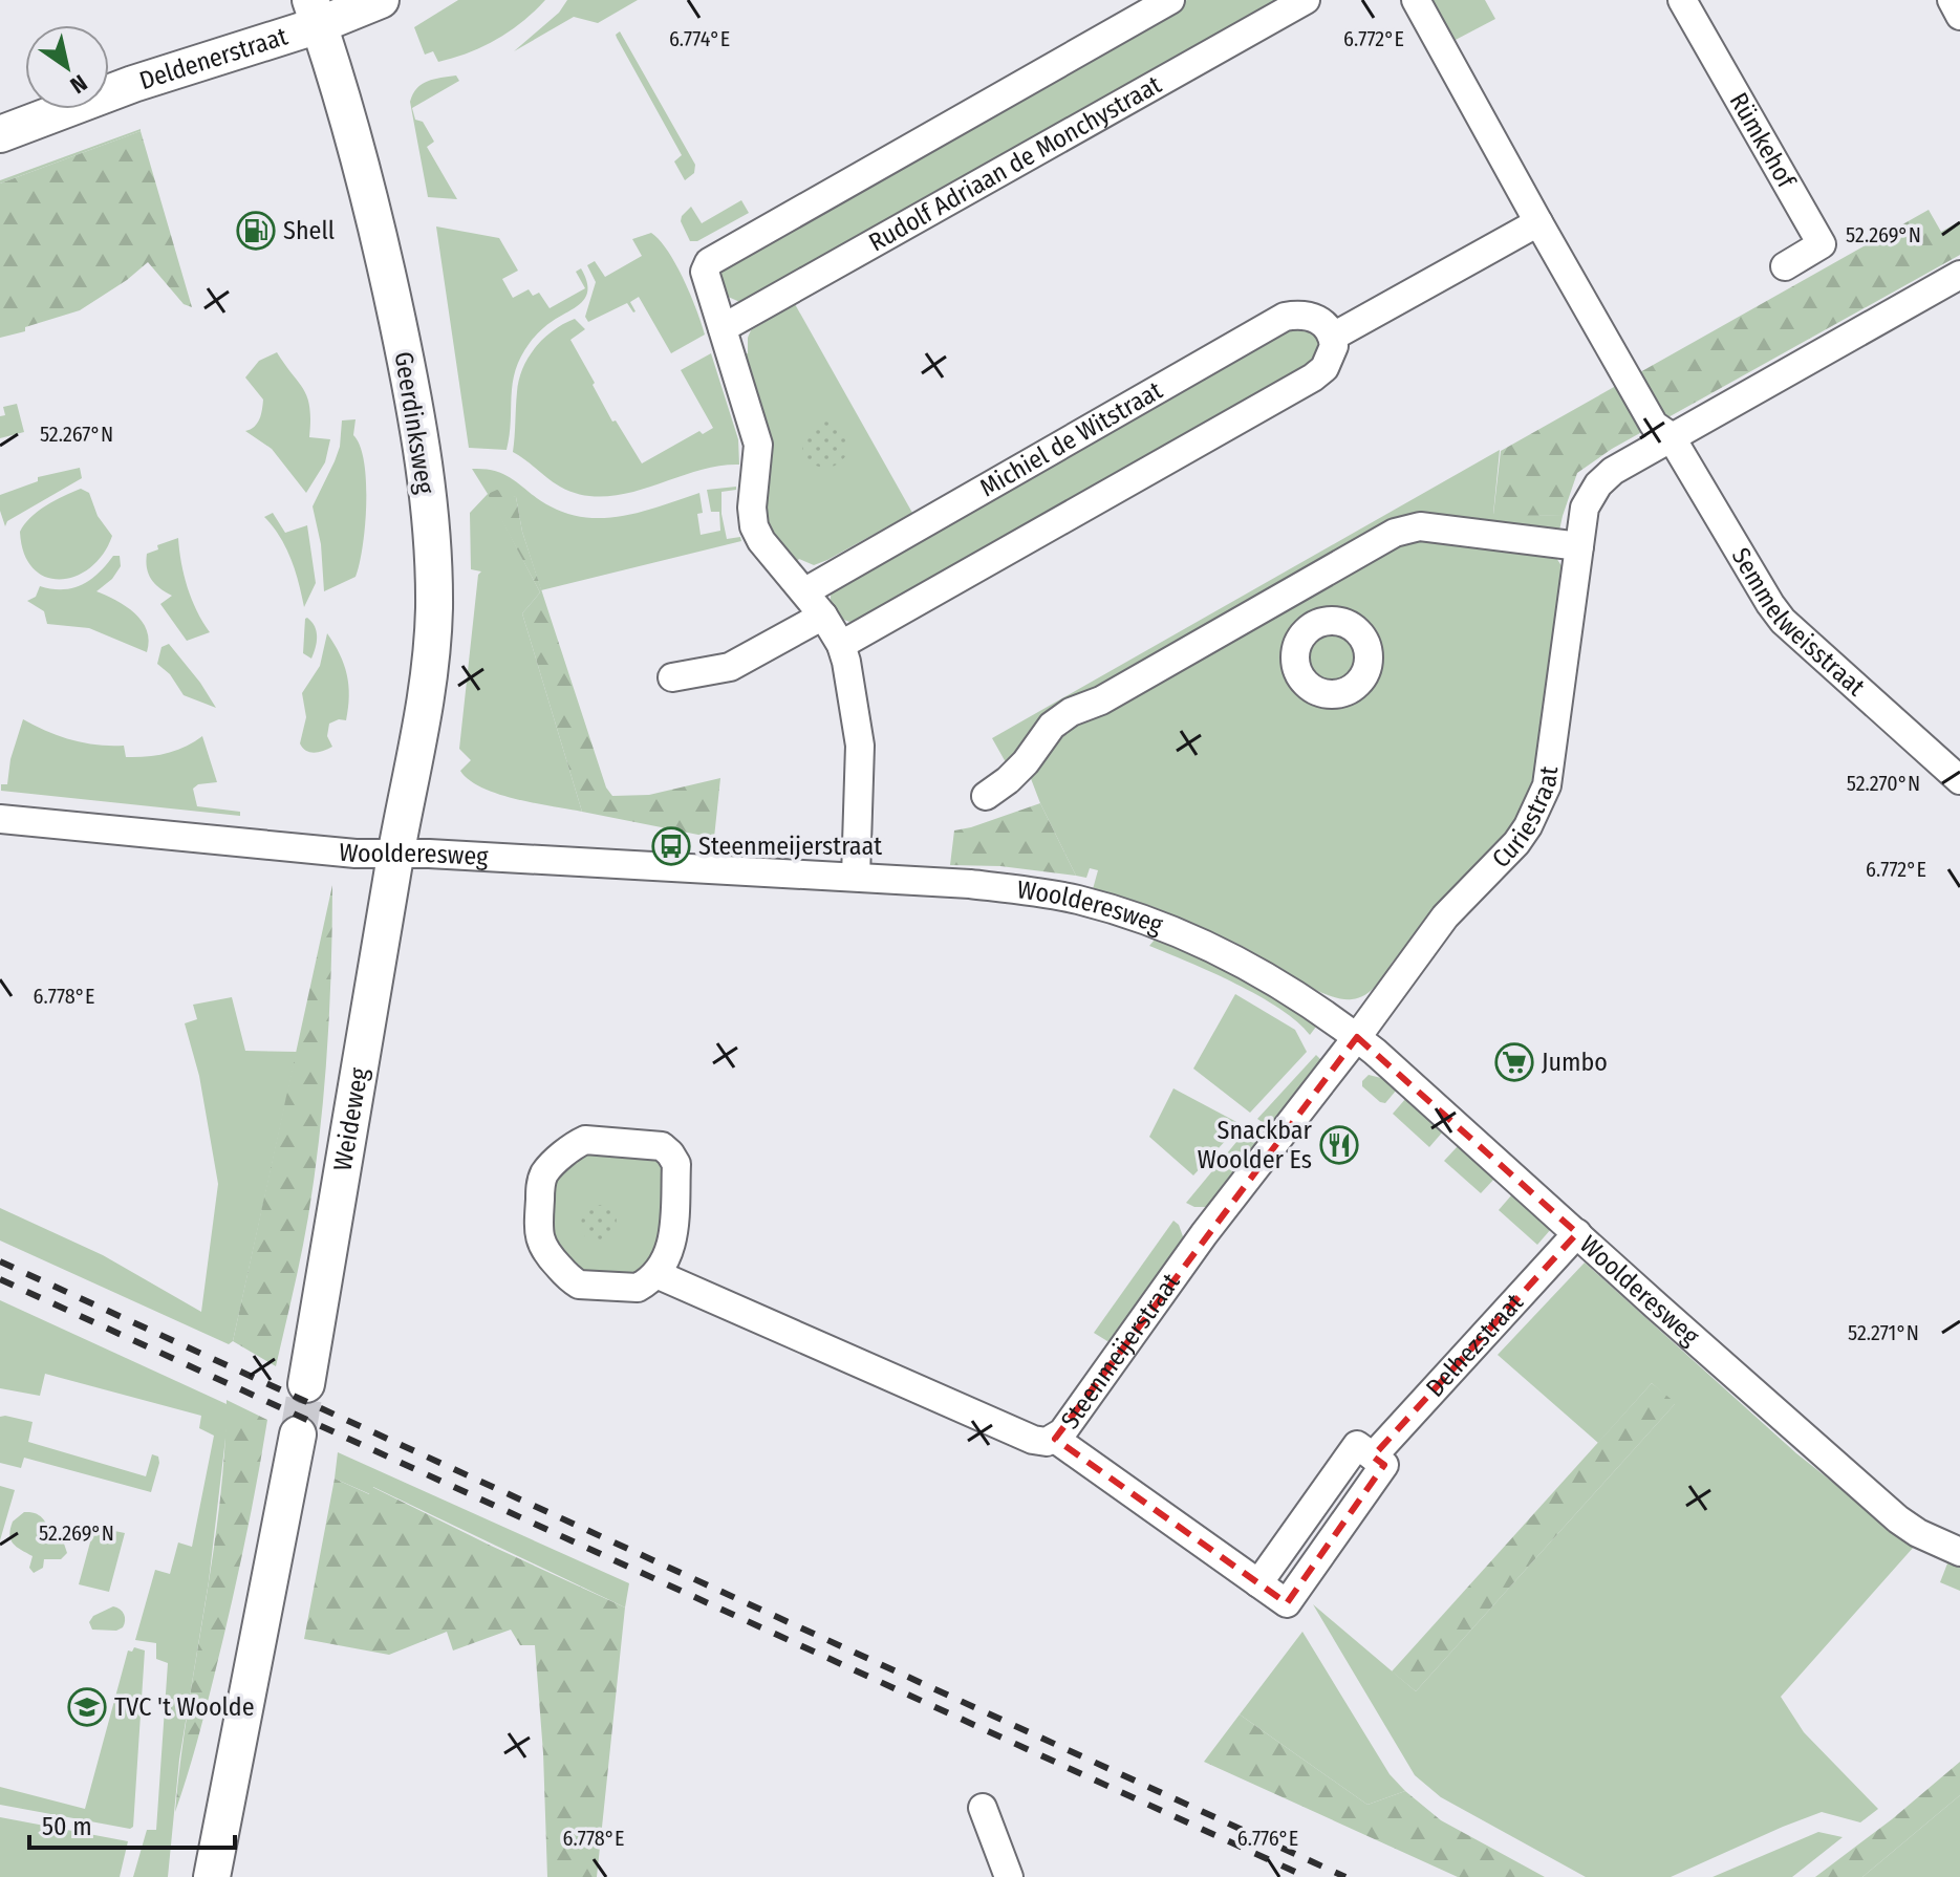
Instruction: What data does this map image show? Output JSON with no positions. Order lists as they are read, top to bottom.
{
  "streets": {
    "main road": ["Deldenerstraat", "Geerdinksweg", "Weideweg"],
    "street": [
      "Rümkehof",
      "Rudolf Adriaan de Monchystraat",
      "Michiel de Witstraat",
      "Semmelweisstraat",
      "Curiestraat",
      "Woolderesweg",
      "Delhezstraat",
      "Steenmeijerstraat"
    ]
  },
  "crossings": [
    ["Deldenerstraat", "Geerdinksweg"],
    ["Geerdinksweg", "Woolderesweg"],
    ["Geerdinksweg", "Weideweg"],
    ["Semmelweisstraat", "Curiestraat"],
    ["Curiestraat", "Woolderesweg"],
    ["Curiestraat", "Steenmeijerstraat"],
    ["Woolderesweg", "Weideweg"],
    ["Woolderesweg", "Delhezstraat"],
    ["Woolderesweg", "Steenmeijerstraat"],
    ["Delhezstraat", "Steenmeijerstraat"]
  ],
  "places": {
    "fuel station": ["Shell"],
    "bus stop": ["Steenmeijerstraat"],
    "supermarket": ["Jumbo"],
    "restaurant": ["Snackbar Woolder Es"],
    "school or university": ["TVC 't Woolde"]
  },
  "scale_bar": "50 m",
  "north": "bottom right",
  "coordinates": [
    "6.774°E",
    "6.772°E",
    "52.269°N",
    "52.267°N",
    "52.270°N",
    "6.778°E",
    "52.271°N",
    "6.776°E"
  ]
}
